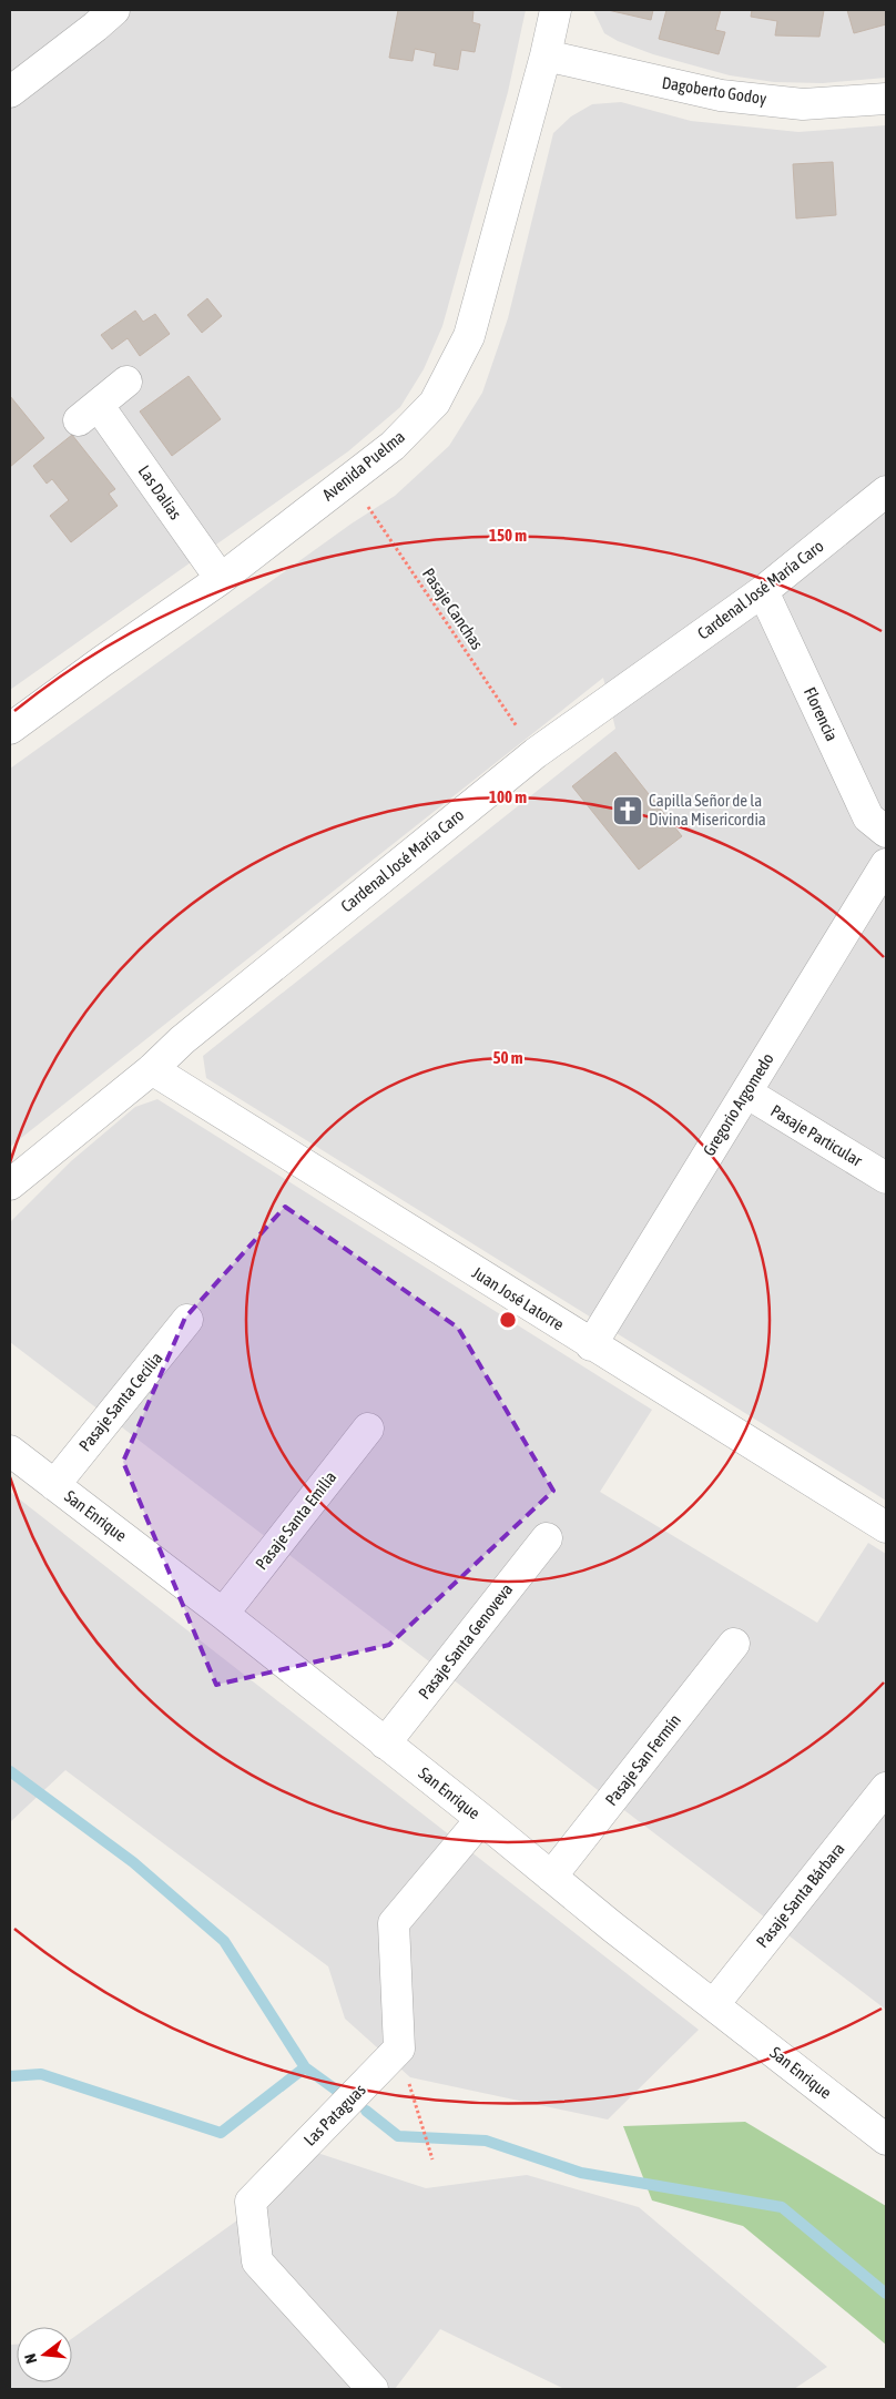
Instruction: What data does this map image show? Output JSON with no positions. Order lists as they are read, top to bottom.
{
  "streets": {
    "street": [
      "Dagoberto Godoy",
      "Avenida Puelma",
      "Las Dalias",
      "Cardenal José María Caro",
      "Florencia",
      "Gregorio Argomedo",
      "Pasaje Particular",
      "Juan José Latorre",
      "Pasaje Santa Cecilia",
      "San Enrique",
      "Pasaje Santa Emilia",
      "Pasaje Santa Genoveva",
      "Pasaje San Fermín",
      "Pasaje Santa Bárbara",
      "Las Pataguas"
    ],
    "path": ["Pasaje Canchas"]
  },
  "crossings": [
    ["Dagoberto Godoy", "Avenida Puelma"],
    ["Avenida Puelma", "Las Dalias"],
    ["Avenida Puelma", "Pasaje Canchas"],
    ["Cardenal José María Caro", "Pasaje Canchas"],
    ["Cardenal José María Caro", "Florencia"],
    ["Cardenal José María Caro", "Juan José Latorre"],
    ["Gregorio Argomedo", "Pasaje Particular"],
    ["Gregorio Argomedo", "Juan José Latorre"],
    ["Pasaje Santa Cecilia", "San Enrique"],
    ["San Enrique", "Pasaje Santa Emilia"],
    ["San Enrique", "Pasaje Santa Genoveva"],
    ["San Enrique", "Pasaje San Fermín"],
    ["San Enrique", "Pasaje Santa Bárbara"]
  ],
  "places": {
    "church": ["Capilla Señor de la Divina Misericordia"]
  },
  "north": "left",
  "rings": ["150 m", "100 m", "50 m"]
}
